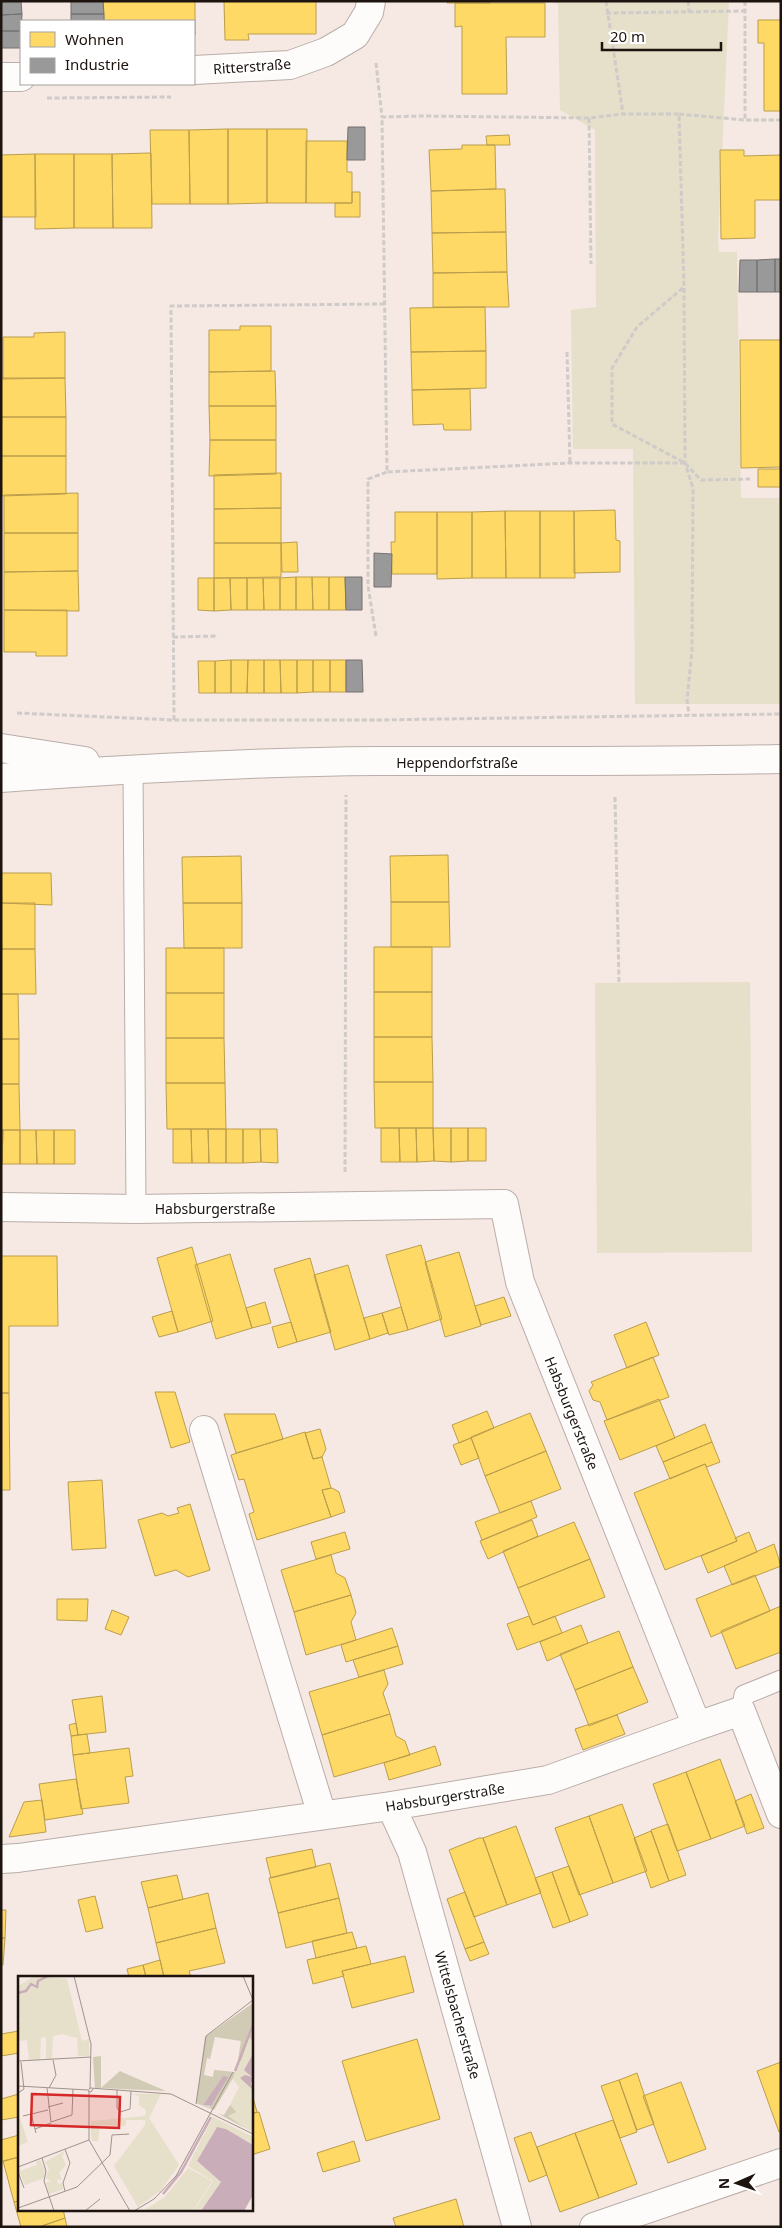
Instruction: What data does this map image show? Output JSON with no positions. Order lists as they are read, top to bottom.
{
  "streets": {
    "street": [
      "Ritterstraße",
      "Heppendorfstraße",
      "Habsburgerstraße",
      "Wittelsbacherstraße"
    ]
  },
  "crossings": [
    ["Habsburgerstraße", "Wittelsbacherstraße"]
  ],
  "legend": ["Wohnen", "Industrie"],
  "scale_bar": "20 m",
  "north": "left"
}
